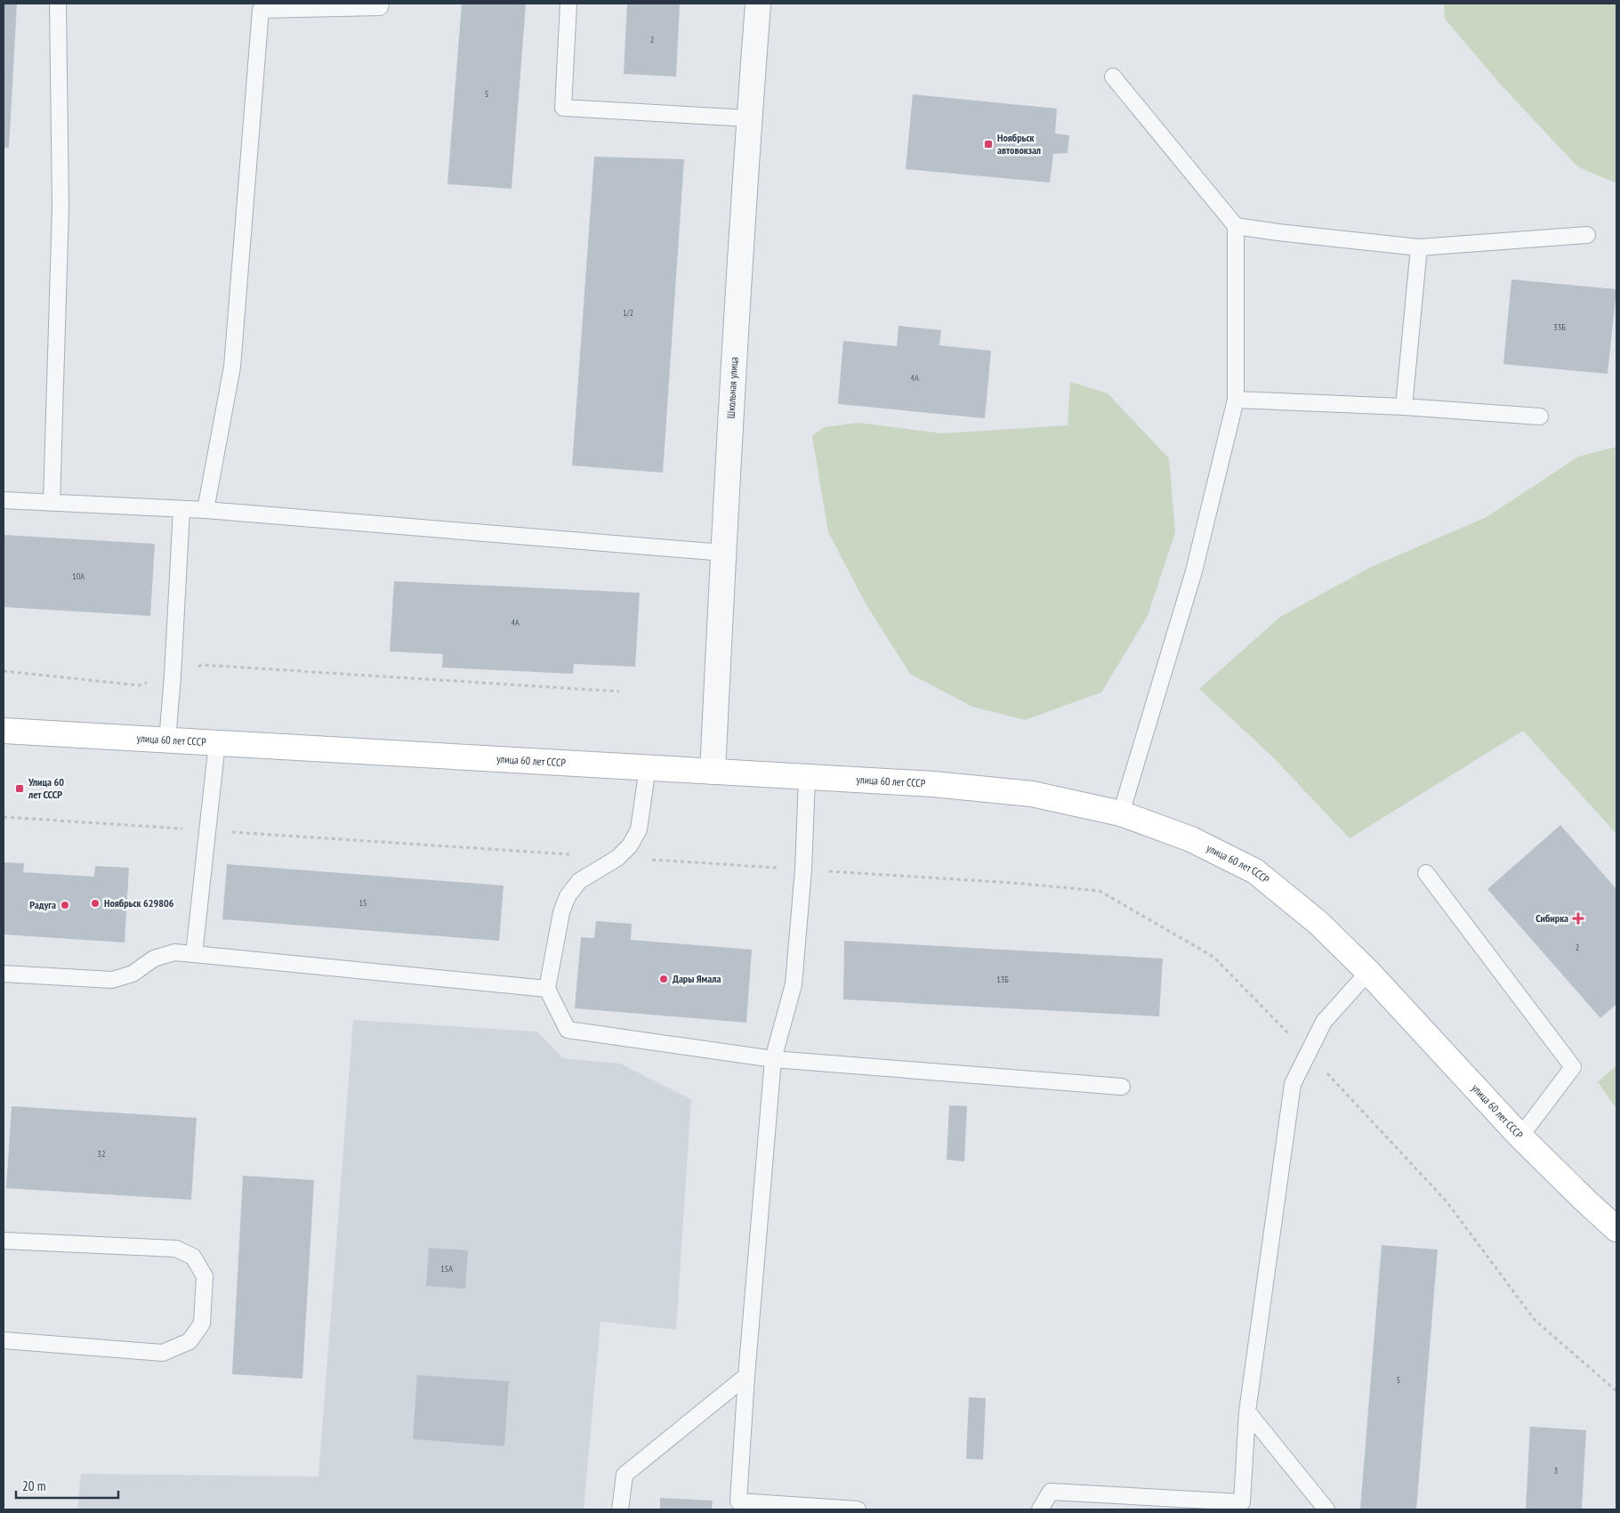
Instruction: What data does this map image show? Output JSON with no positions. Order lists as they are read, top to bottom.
{
  "streets": {
    "main road": ["улица 60 лет СССР"],
    "street": ["Школьная улица"]
  },
  "crossings": [
    ["Школьная улица", "улица 60 лет СССР"]
  ],
  "places": {
    "transit": ["Ноябрьск автовокзал", "Улица 60 лет СССР"],
    "other": ["Ноябрьск 629806", "Радуга", "Дары Ямала"],
    "health": ["Сибирка"]
  },
  "house_numbers": [
    "2",
    "5",
    "1/2",
    "33Б",
    "4А",
    "10А",
    "4А",
    "15",
    "2",
    "13Б",
    "32",
    "15А",
    "5",
    "3"
  ],
  "scale_bar": "20 m"
}
